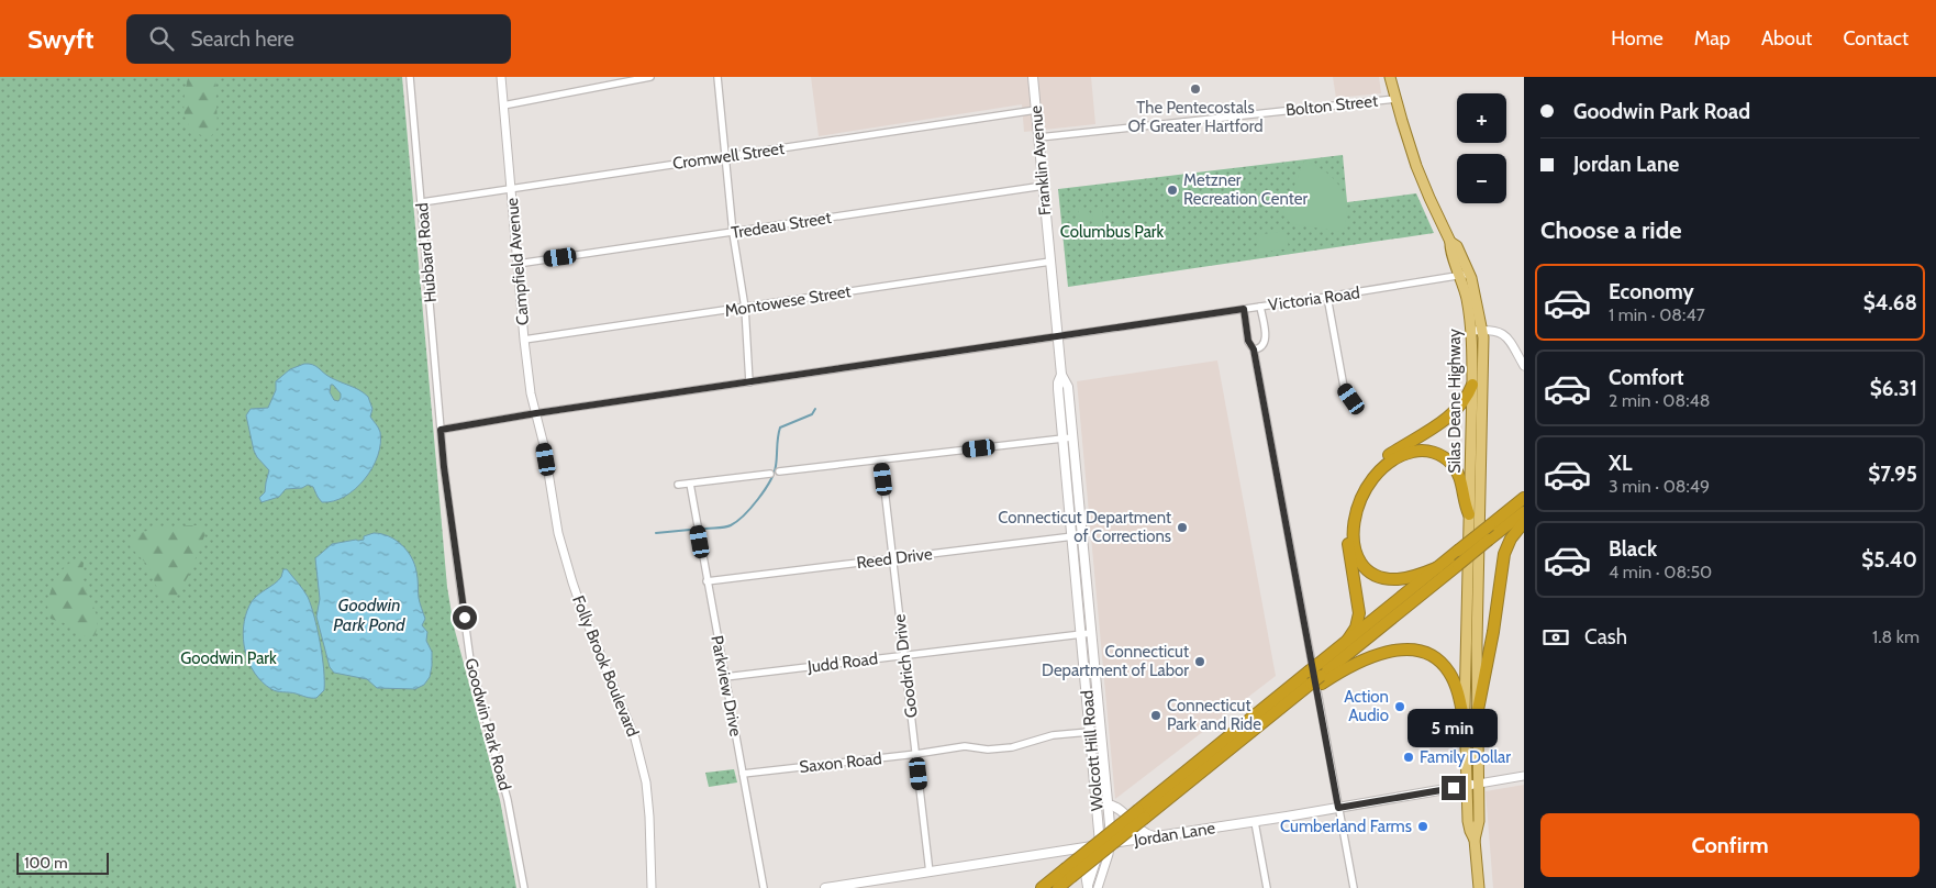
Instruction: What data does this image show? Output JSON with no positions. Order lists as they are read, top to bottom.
{
  "streets": {
    "main road": [
      "Franklin Avenue",
      "Silas Deane Highway",
      "Wolcott Hill Road",
      "Jordan Lane"
    ],
    "street": [
      "Bolton Street",
      "Cromwell Street",
      "Tredeau Street",
      "Hubbard Road",
      "Campfield Avenue",
      "Victoria Road",
      "Montowese Street",
      "Reed Drive",
      "Judd Road",
      "Folly Brook Boulevard",
      "Goodrich Drive",
      "Parkview Drive",
      "Goodwin Park Road",
      "Saxon Road"
    ]
  },
  "crossings": [
    ["Bolton Street", "Franklin Avenue"],
    ["Bolton Street", "Silas Deane Highway"],
    ["Cromwell Street", "Franklin Avenue"],
    ["Cromwell Street", "Hubbard Road"],
    ["Cromwell Street", "Campfield Avenue"],
    ["Franklin Avenue", "Tredeau Street"],
    ["Franklin Avenue", "Victoria Road"],
    ["Franklin Avenue", "Montowese Street"],
    ["Franklin Avenue", "Wolcott Hill Road"],
    ["Tredeau Street", "Campfield Avenue"],
    ["Hubbard Road", "Victoria Road"],
    ["Hubbard Road", "Goodwin Park Road"],
    ["Campfield Avenue", "Victoria Road"],
    ["Campfield Avenue", "Montowese Street"],
    ["Campfield Avenue", "Folly Brook Boulevard"],
    ["Victoria Road", "Silas Deane Highway"],
    ["Victoria Road", "Goodwin Park Road"],
    ["Silas Deane Highway", "Jordan Lane"],
    ["Reed Drive", "Goodrich Drive"],
    ["Reed Drive", "Parkview Drive"],
    ["Reed Drive", "Wolcott Hill Road"],
    ["Judd Road", "Goodrich Drive"],
    ["Judd Road", "Parkview Drive"],
    ["Judd Road", "Wolcott Hill Road"],
    ["Goodrich Drive", "Saxon Road"],
    ["Goodrich Drive", "Jordan Lane"],
    ["Parkview Drive", "Saxon Road"],
    ["Wolcott Hill Road", "Saxon Road"],
    ["Wolcott Hill Road", "Jordan Lane"]
  ],
  "water": ["Goodwin Park Pond"],
  "parks": ["Columbus Park", "Goodwin Park"],
  "places": [
    "The Pentecostals Of Greater Hartford",
    "Metzner Recreation Center",
    "Connecticut Department of Corrections",
    "Connecticut Department of Labor",
    "Action Audio",
    "Connecticut Park and Ride",
    "Family Dollar",
    "Cumberland Farms"
  ],
  "scale_bar": "100 m",
  "page": {
    "header": "Swyft",
    "search": "Search here",
    "nav": [
      "Home",
      "Map",
      "About",
      "Contact"
    ],
    "banner": ["Goodwin Park Road", "Jordan Lane"],
    "map_buttons": ["+", "−"],
    "heading": "Choose a ride",
    "list": [
      {
        "name": "Economy",
        "note": "1 min · 08:47",
        "value": "$4.68"
      },
      {
        "name": "Comfort",
        "note": "2 min · 08:48",
        "value": "$6.31"
      },
      {
        "name": "XL",
        "note": "3 min · 08:49",
        "value": "$7.95"
      },
      {
        "name": "Black",
        "note": "4 min · 08:50",
        "value": "$5.40"
      }
    ],
    "pay": ["Cash", "1.8 km"],
    "bubble": "5 min",
    "buttons": "Confirm",
    "scale": "100 m"
  }
}
